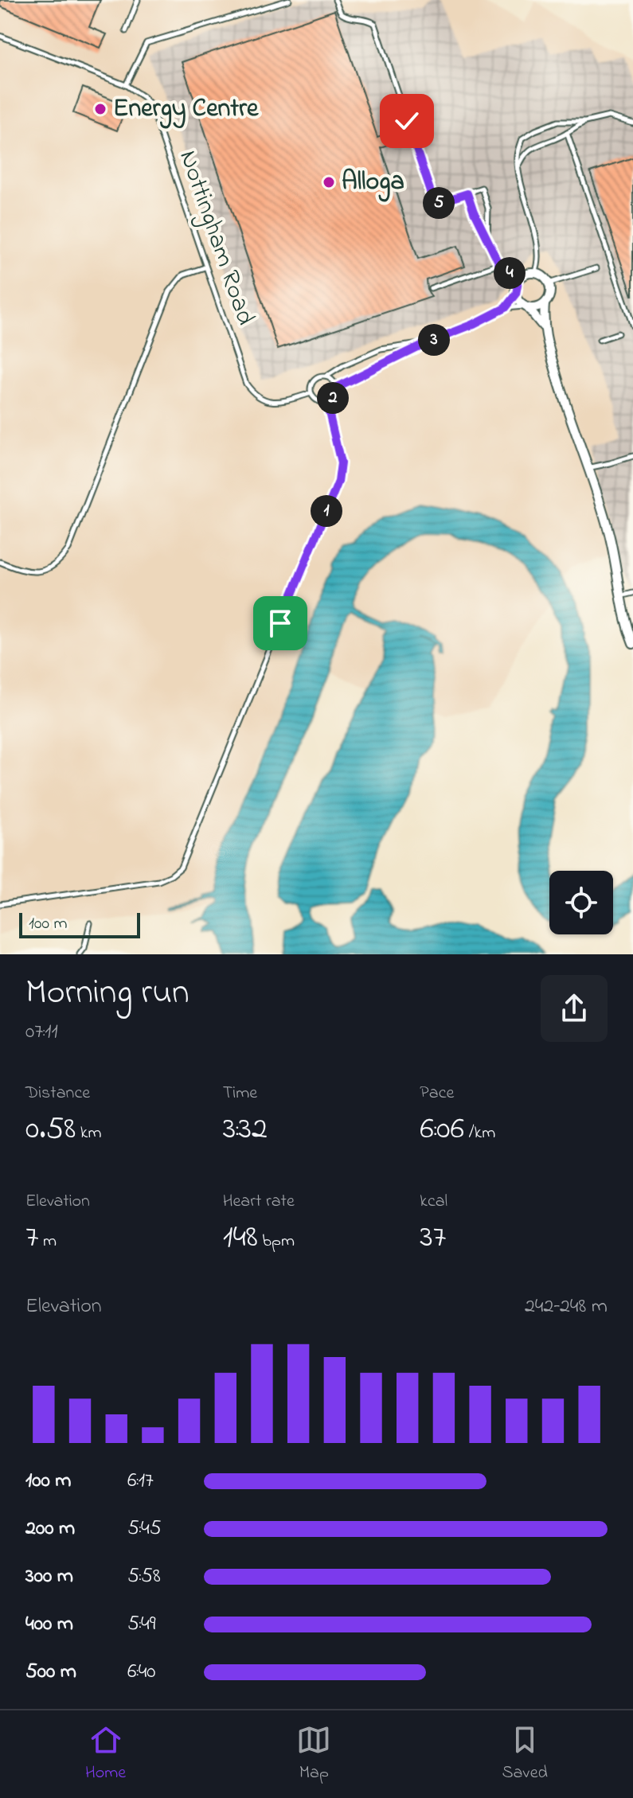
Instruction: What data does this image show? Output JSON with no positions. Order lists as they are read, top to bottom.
{
  "streets": {
    "lane": ["Nottingham Road"]
  },
  "places": ["Energy Centre", "Alloga"],
  "scale_bar": "100 m",
  "page": {
    "pins": [
      "5",
      "4",
      "3",
      "2",
      "1"
    ],
    "scale": "100 m",
    "heading": ["Morning run", "07:11"],
    "stats": [
      ["Distance", "0.58 km"],
      ["Time", "3:32"],
      ["Pace", "6:06 /km"],
      ["Elevation", "7 m"],
      ["Heart rate", "148 bpm"],
      ["kcal", "37"]
    ],
    "chart": ["Elevation", "242–248 m"],
    "list": [
      {
        "name": "100 m",
        "note": "6:17"
      },
      {
        "name": "200 m",
        "note": "5:45"
      },
      {
        "name": "300 m",
        "note": "5:58"
      },
      {
        "name": "400 m",
        "note": "5:49"
      },
      {
        "name": "500 m",
        "note": "6:40"
      }
    ],
    "tabs": ["Home", "Map", "Saved"]
  }
}
